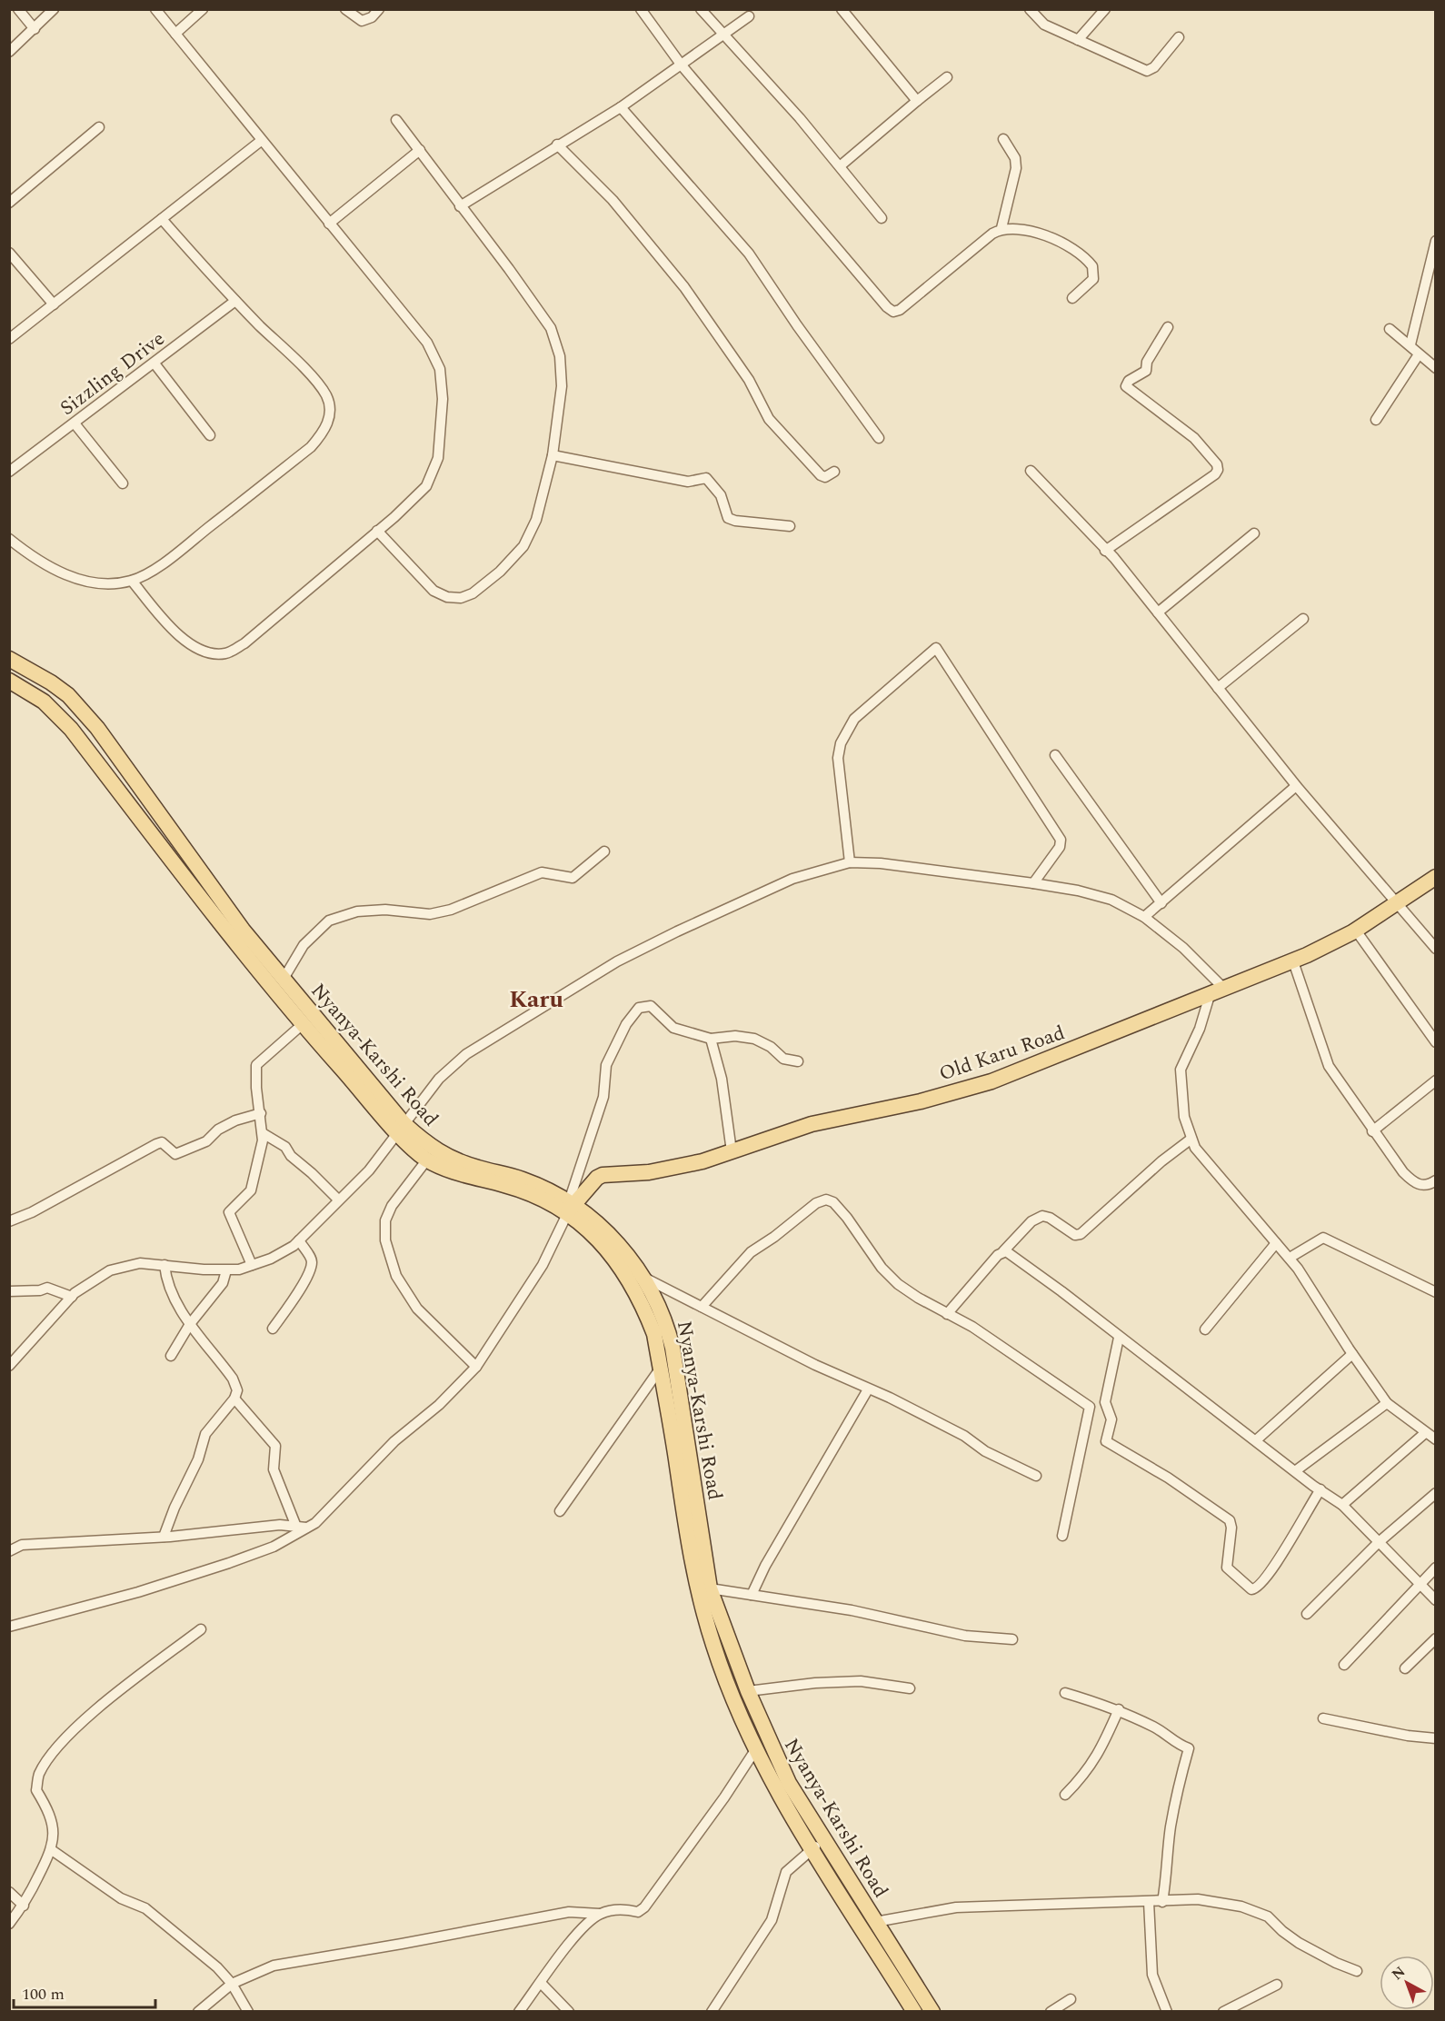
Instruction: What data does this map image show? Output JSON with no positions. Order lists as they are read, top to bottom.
{
  "streets": {
    "main road": ["Old Karu Road", "Nyanya-Karshi Road"],
    "street": ["Sizzling Drive"]
  },
  "crossings": [
    ["Old Karu Road", "Nyanya-Karshi Road"]
  ],
  "districts": ["Karu"],
  "scale_bar": "100 m",
  "north": "top left"
}
